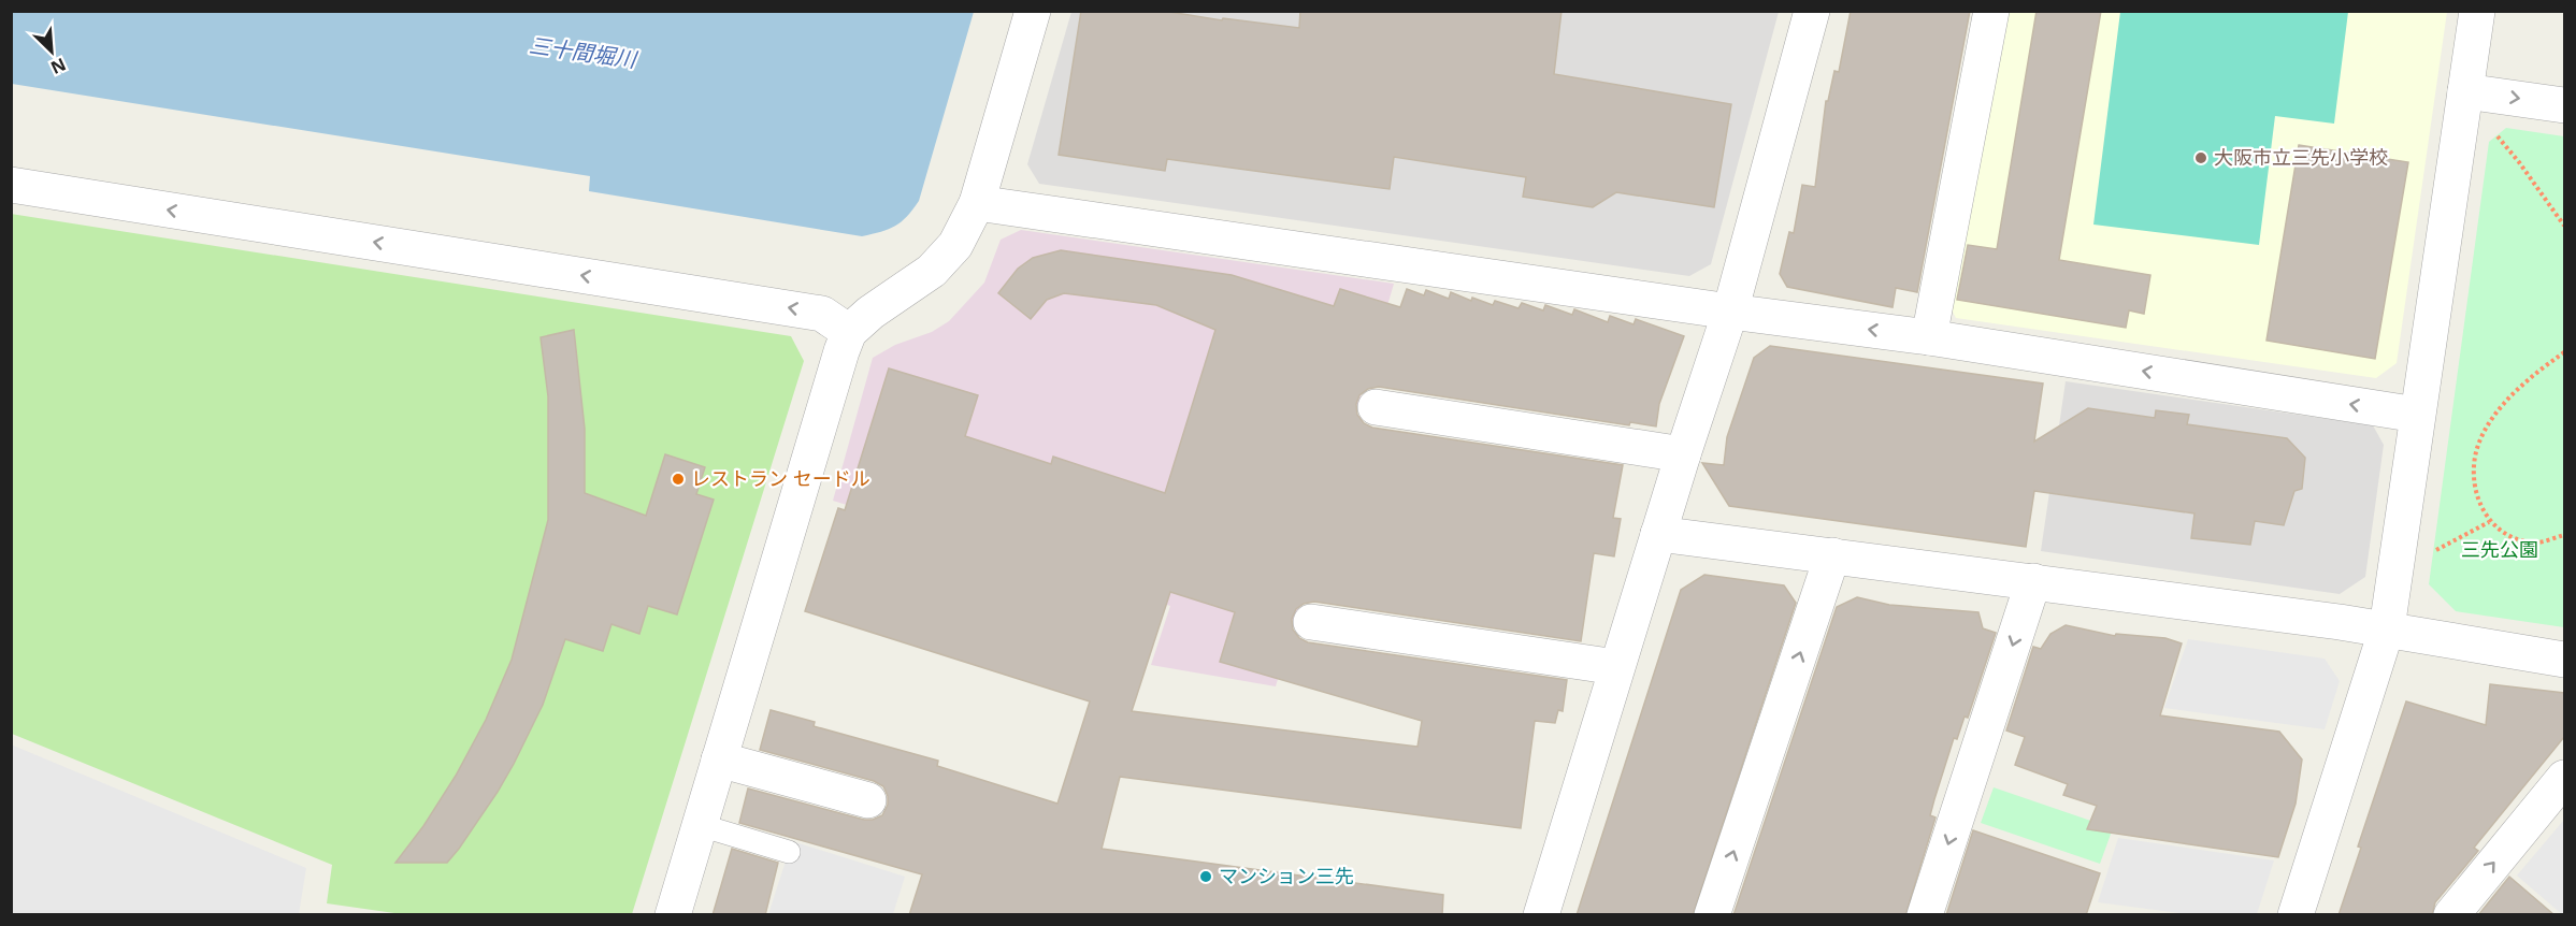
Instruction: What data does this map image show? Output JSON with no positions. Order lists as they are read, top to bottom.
{
  "water": ["三十間堀川"],
  "parks": ["三先公園"],
  "places": ["大阪市立三先小学校", "レストラン セードル", "マンション三先"],
  "north": "bottom right"
}
